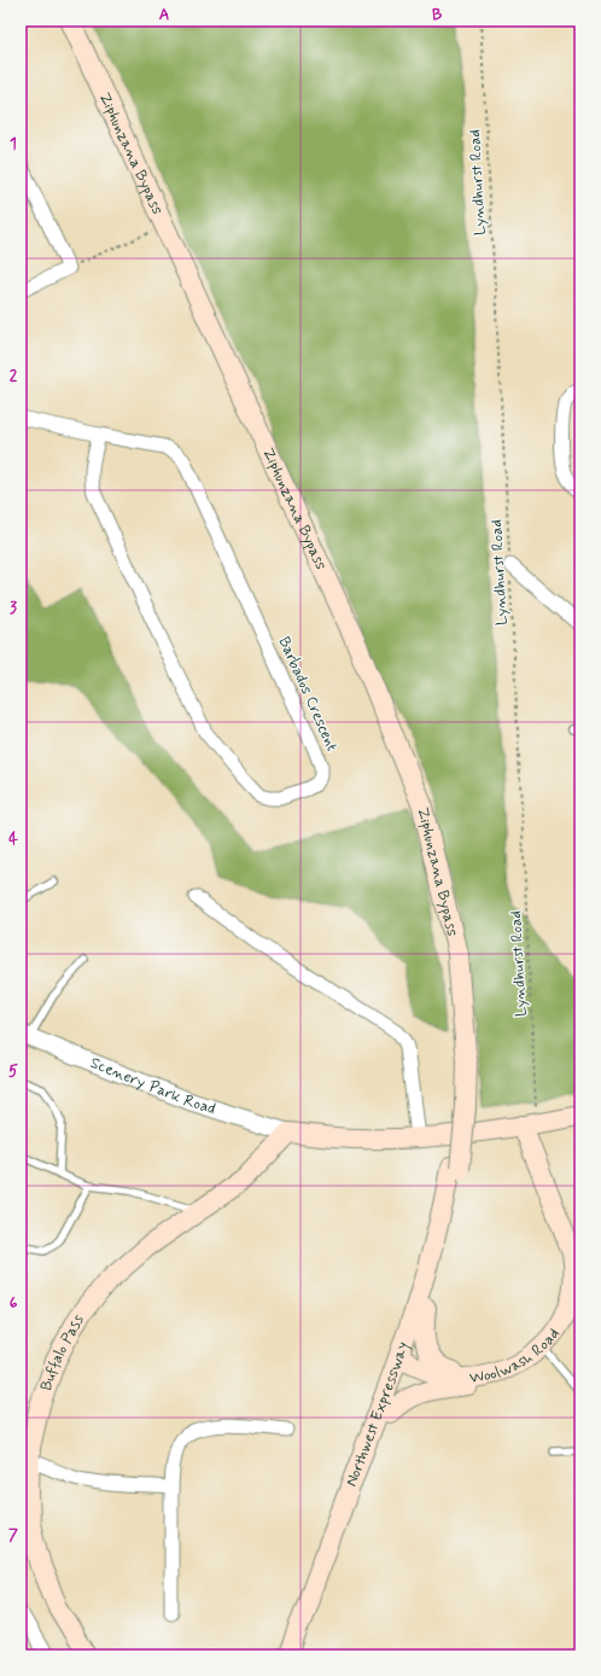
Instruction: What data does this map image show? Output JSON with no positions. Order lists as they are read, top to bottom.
{
  "streets": {
    "main road": [
      "Ziphunzana Bypass",
      "Woolwash Road",
      "Buffalo Pass",
      "Northwest Expressway"
    ],
    "street": ["Barbados Crescent", "Scenery Park Road"],
    "path": ["Lyndhurst Road"]
  },
  "crossings": [
    ["Ziphunzana Bypass", "Northwest Expressway"],
    ["Lyndhurst Road", "Woolwash Road"],
    ["Scenery Park Road", "Buffalo Pass"],
    ["Woolwash Road", "Northwest Expressway"]
  ],
  "grid": {
    "columns": ["A", "B"],
    "rows": [
      "1",
      "2",
      "3",
      "4",
      "5",
      "6",
      "7"
    ]
  }
}
